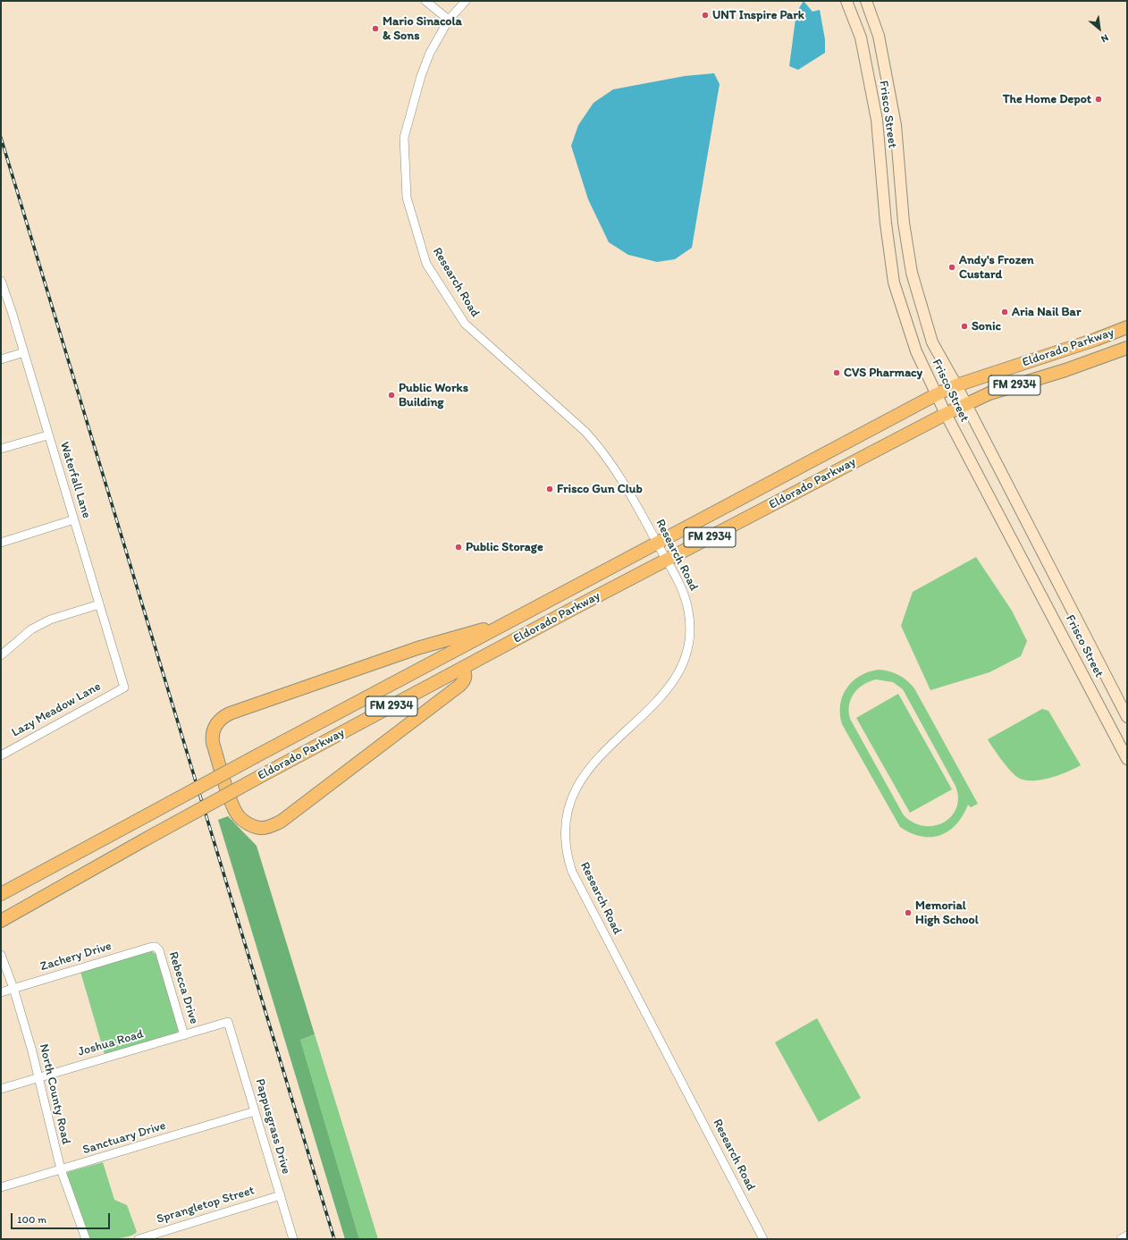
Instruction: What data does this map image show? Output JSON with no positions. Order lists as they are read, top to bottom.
{
  "streets": {
    "main road": ["Eldorado Parkway", "FM 2934"],
    "street": [
      "Frisco Street",
      "Research Road",
      "Waterfall Lane",
      "Lazy Meadow Lane",
      "Zachery Drive",
      "Rebecca Drive",
      "Joshua Road",
      "North County Road",
      "Pappusgrass Drive",
      "Sanctuary Drive",
      "Sprangletop Street"
    ]
  },
  "crossings": [
    ["Frisco Street", "Eldorado Parkway"],
    ["Research Road", "Eldorado Parkway"],
    ["Waterfall Lane", "Lazy Meadow Lane"],
    ["Zachery Drive", "Rebecca Drive"],
    ["Zachery Drive", "North County Road"],
    ["Rebecca Drive", "Joshua Road"],
    ["Joshua Road", "North County Road"],
    ["Joshua Road", "Pappusgrass Drive"],
    ["North County Road", "Sanctuary Drive"],
    ["Pappusgrass Drive", "Sanctuary Drive"],
    ["Pappusgrass Drive", "Sprangletop Street"]
  ],
  "places": [
    "UNT Inspire Park",
    "Mario Sinacola & Sons",
    "The Home Depot",
    "Andy's Frozen Custard",
    "Aria Nail Bar",
    "Sonic",
    "CVS Pharmacy",
    "Public Works Building",
    "Frisco Gun Club",
    "Public Storage",
    "Memorial High School"
  ],
  "scale_bar": "100 m",
  "north": "bottom right"
}
